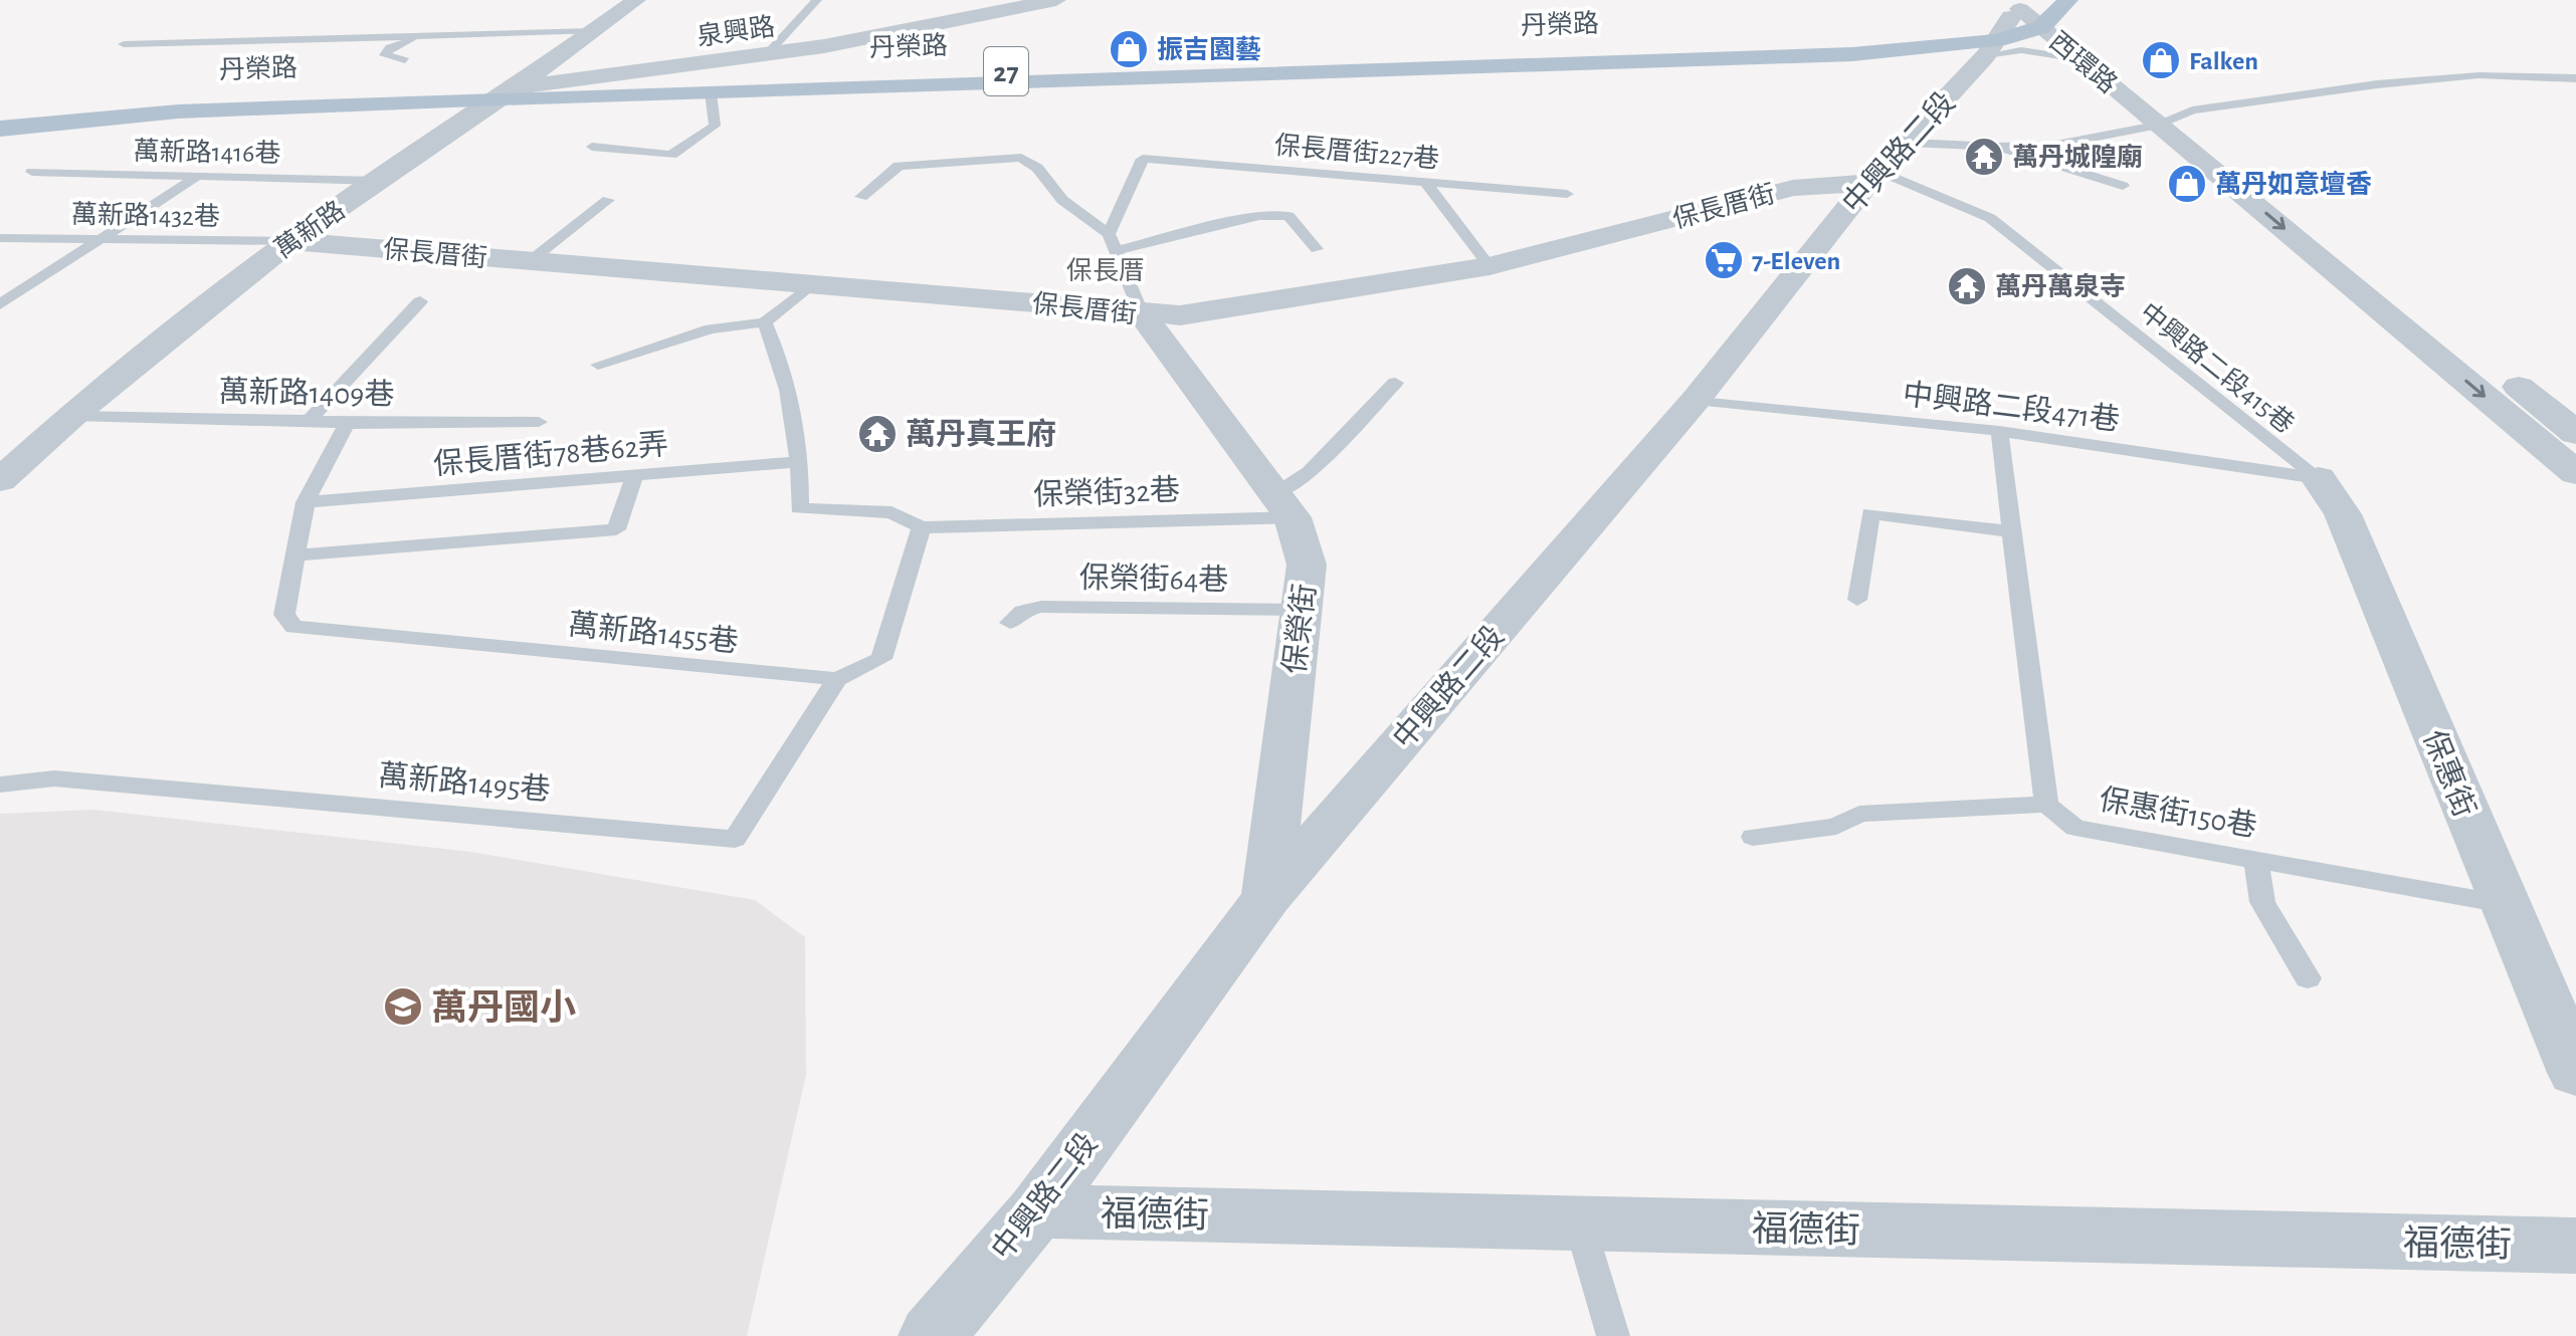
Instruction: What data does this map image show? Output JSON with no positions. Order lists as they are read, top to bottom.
{
  "streets": {
    "main road": ["丹榮路", "27"],
    "street": [
      "泉興路",
      "西環路",
      "中興路二段",
      "保長厝街",
      "萬新路",
      "保榮街",
      "保惠街",
      "福德街"
    ],
    "lane": [
      "萬新路1416巷",
      "保長厝街227巷",
      "萬新路1432巷",
      "中興路二段415巷",
      "萬新路1409巷",
      "中興路二段471巷",
      "保長厝街78巷62弄",
      "保榮街32巷",
      "保榮街64巷",
      "萬新路1455巷",
      "萬新路1495巷",
      "保惠街150巷"
    ]
  },
  "crossings": [
    ["丹榮路", "泉興路"],
    ["丹榮路", "西環路"],
    ["丹榮路", "中興路二段"],
    ["丹榮路", "萬新路"],
    ["泉興路", "萬新路"],
    ["西環路", "中興路二段"],
    ["萬新路1416巷", "萬新路"],
    ["中興路二段", "保長厝街"],
    ["中興路二段", "中興路二段415巷"],
    ["中興路二段", "中興路二段471巷"],
    ["中興路二段", "保榮街"],
    ["中興路二段", "福德街"],
    ["保長厝街", "萬新路1432巷"],
    ["保長厝街", "萬新路"],
    ["保長厝街", "中興路二段415巷"],
    ["保長厝街", "保榮街"],
    ["萬新路1432巷", "萬新路"],
    ["萬新路", "萬新路1409巷"],
    ["中興路二段415巷", "中興路二段471巷"],
    ["中興路二段415巷", "保惠街"],
    ["中興路二段471巷", "保惠街"],
    ["保榮街32巷", "保榮街"],
    ["保榮街32巷", "萬新路1455巷"],
    ["保榮街64巷", "保榮街"],
    ["萬新路1455巷", "萬新路1495巷"],
    ["保惠街", "保惠街150巷"]
  ],
  "districts": ["保長厝"],
  "places": {
    "shop": ["振吉園藝", "Falken", "萬丹如意壇香"],
    "temple": ["萬丹城隍廟", "萬丹萬泉寺", "萬丹真王府"],
    "supermarket": ["7-Eleven"],
    "school or university": ["萬丹國小"]
  }
}
